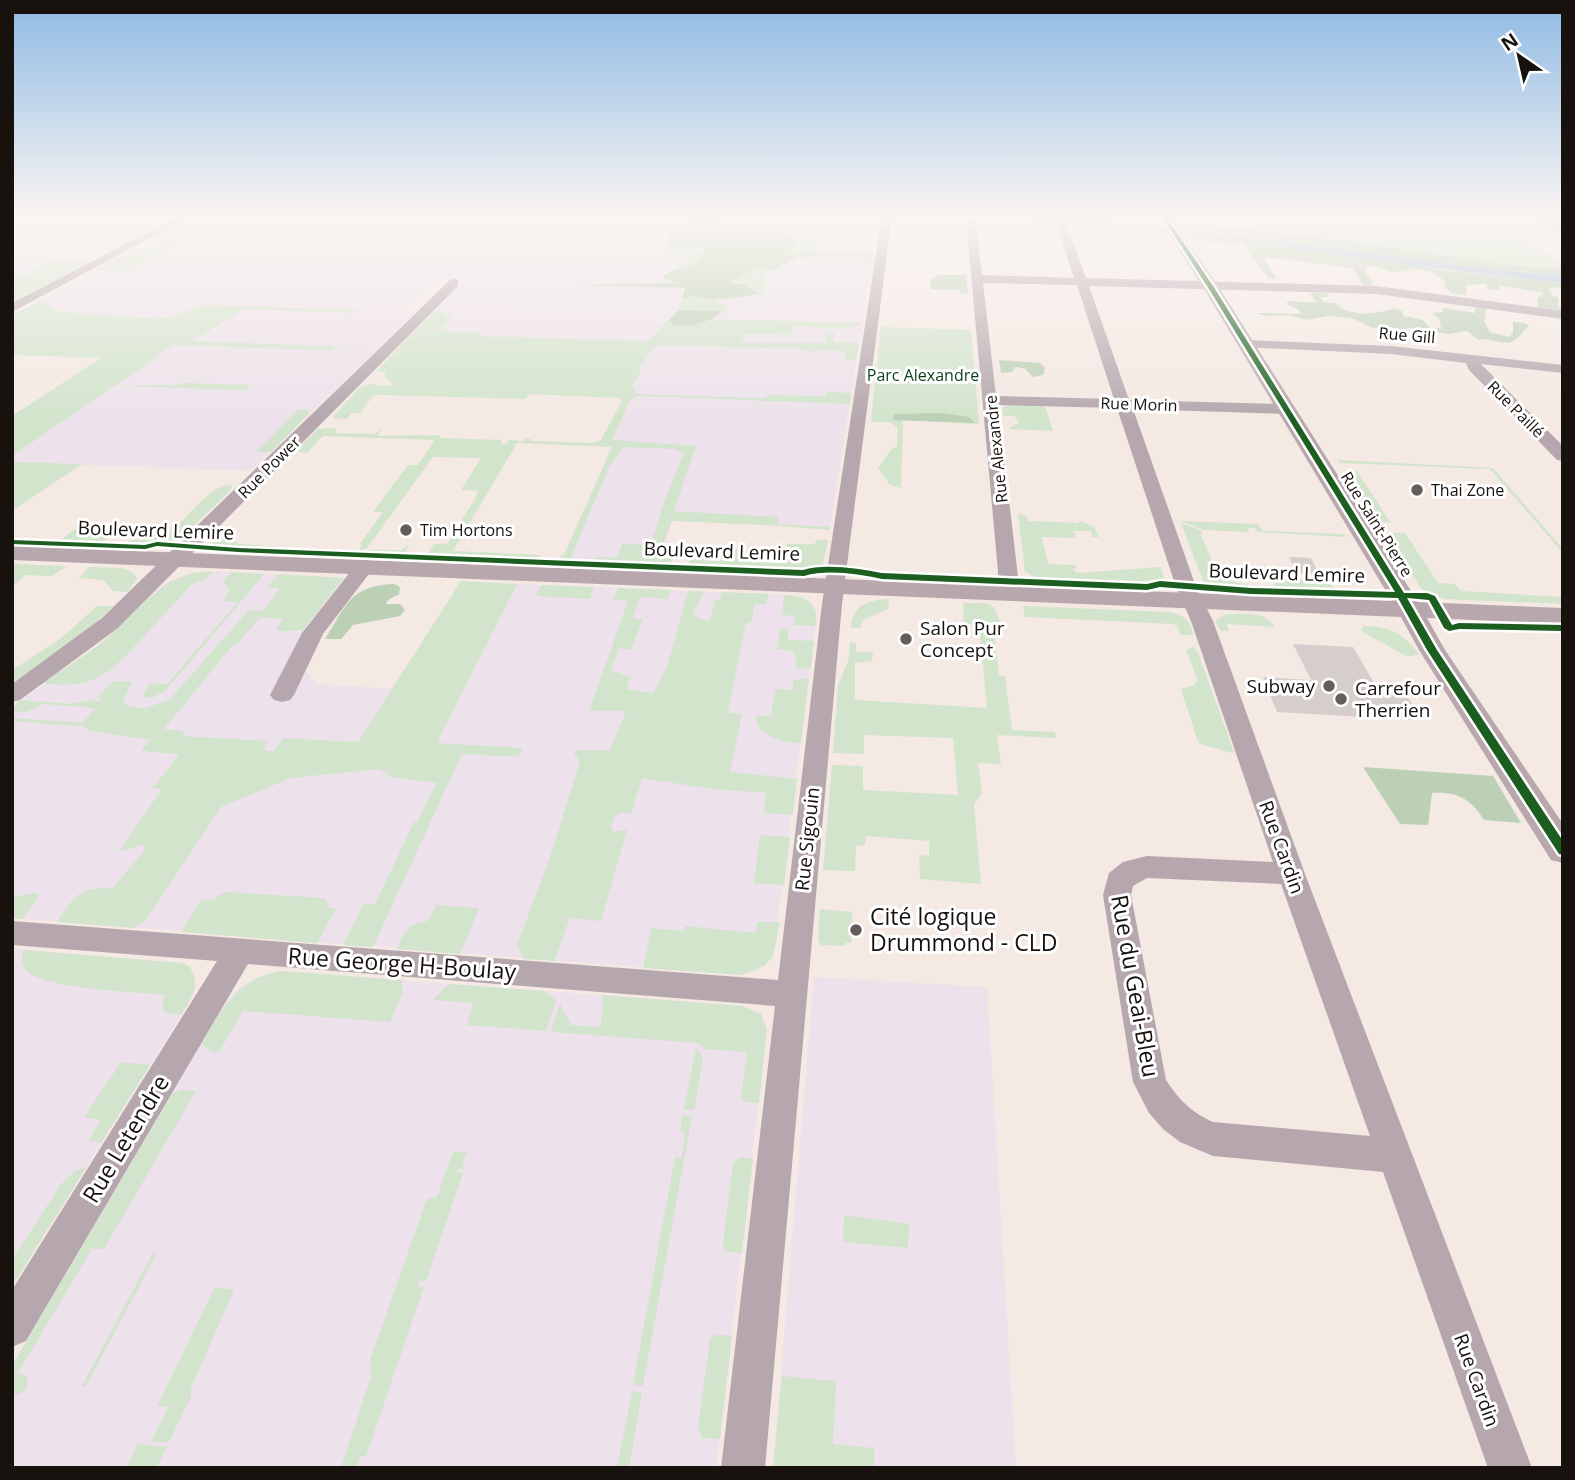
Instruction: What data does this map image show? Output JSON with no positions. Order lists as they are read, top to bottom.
{
  "streets": {
    "main road": ["Rue Saint-Pierre", "Boulevard Lemire"],
    "street": [
      "Rue Gill",
      "Rue Morin",
      "Rue Paillé",
      "Rue Alexandre",
      "Rue Power",
      "Rue Sigouin",
      "Rue Cardin",
      "Rue George H-Boulay",
      "Rue du Geai-Bleu",
      "Rue Letendre"
    ]
  },
  "crossings": [
    ["Rue Gill", "Rue Paillé"],
    ["Rue Gill", "Rue Saint-Pierre"],
    ["Rue Morin", "Rue Alexandre"],
    ["Rue Morin", "Rue Saint-Pierre"],
    ["Rue Morin", "Rue Cardin"],
    ["Rue Alexandre", "Boulevard Lemire"],
    ["Rue Power", "Boulevard Lemire"],
    ["Rue Saint-Pierre", "Boulevard Lemire"],
    ["Boulevard Lemire", "Rue Sigouin"],
    ["Boulevard Lemire", "Rue Cardin"],
    ["Rue Sigouin", "Rue George H-Boulay"],
    ["Rue Cardin", "Rue du Geai-Bleu"],
    ["Rue George H-Boulay", "Rue Letendre"]
  ],
  "parks": ["Parc Alexandre"],
  "places": [
    "Thai Zone",
    "Tim Hortons",
    "Salon Pur Concept",
    "Subway",
    "Carrefour Therrien",
    "Cité logique Drummond - CLD"
  ],
  "north": "top left"
}
